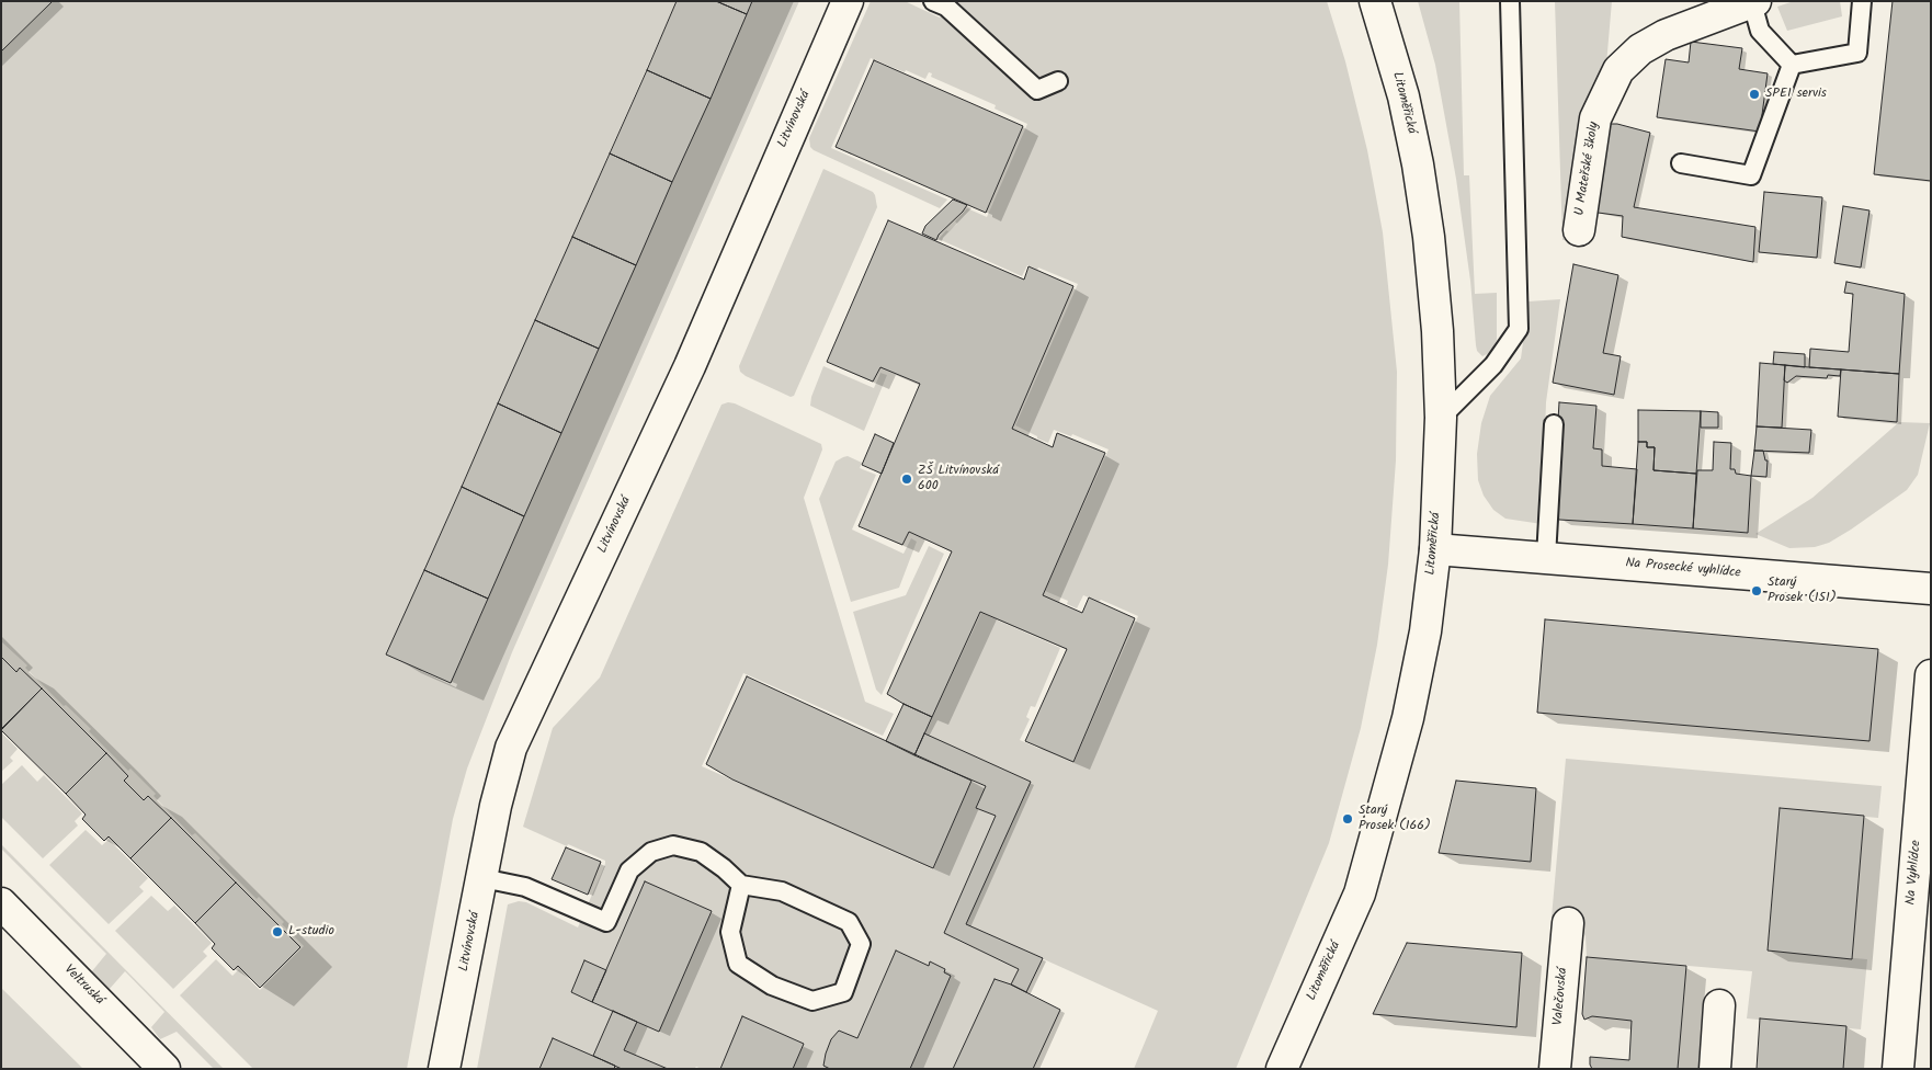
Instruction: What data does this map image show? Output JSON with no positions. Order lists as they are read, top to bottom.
{
  "streets": {
    "street": [
      "Litoměřická",
      "Litvínovská",
      "U Mateřské školy",
      "Na Prosecké vyhlídce",
      "Na Vyhlídce",
      "Veltruská",
      "Valečovská"
    ]
  },
  "crossings": [
    ["Litoměřická", "Na Prosecké vyhlídce"]
  ],
  "places": [
    "SPEI servis",
    "ZŠ Litvínovská 600",
    "Starý Prosek (151)",
    "Starý Prosek (166)",
    "L-studio"
  ]
}
